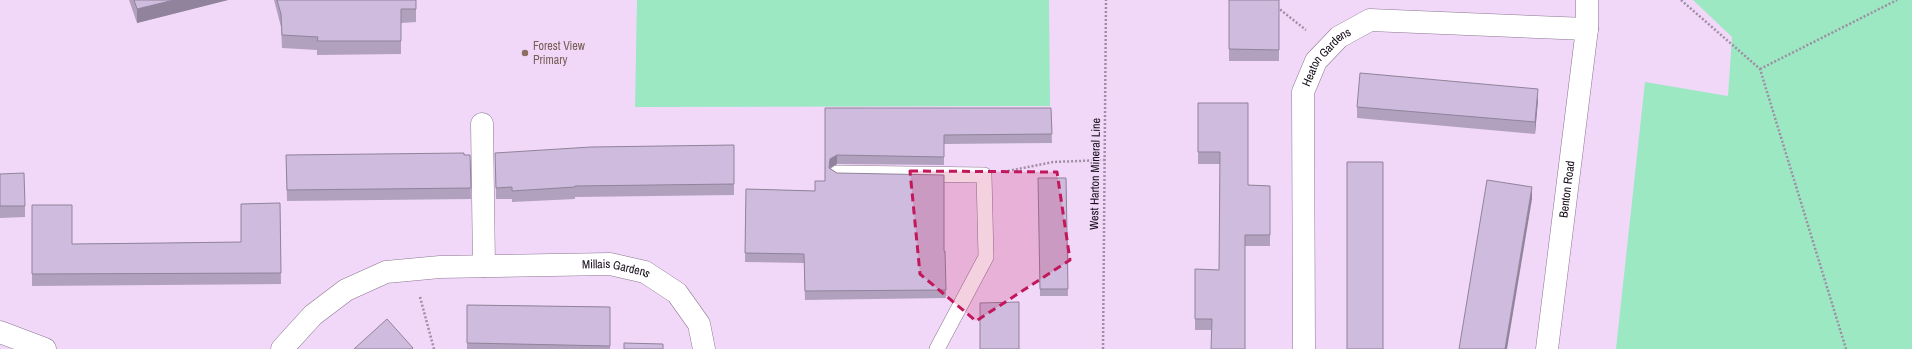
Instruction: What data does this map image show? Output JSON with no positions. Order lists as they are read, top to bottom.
{
  "streets": {
    "street": ["Heaton Gardens", "Benton Road", "Millais Gardens"],
    "path": ["West Harton Mineral Line"]
  },
  "crossings": [
    ["Heaton Gardens", "Benton Road"]
  ],
  "places": ["Forest View Primary"]
}
